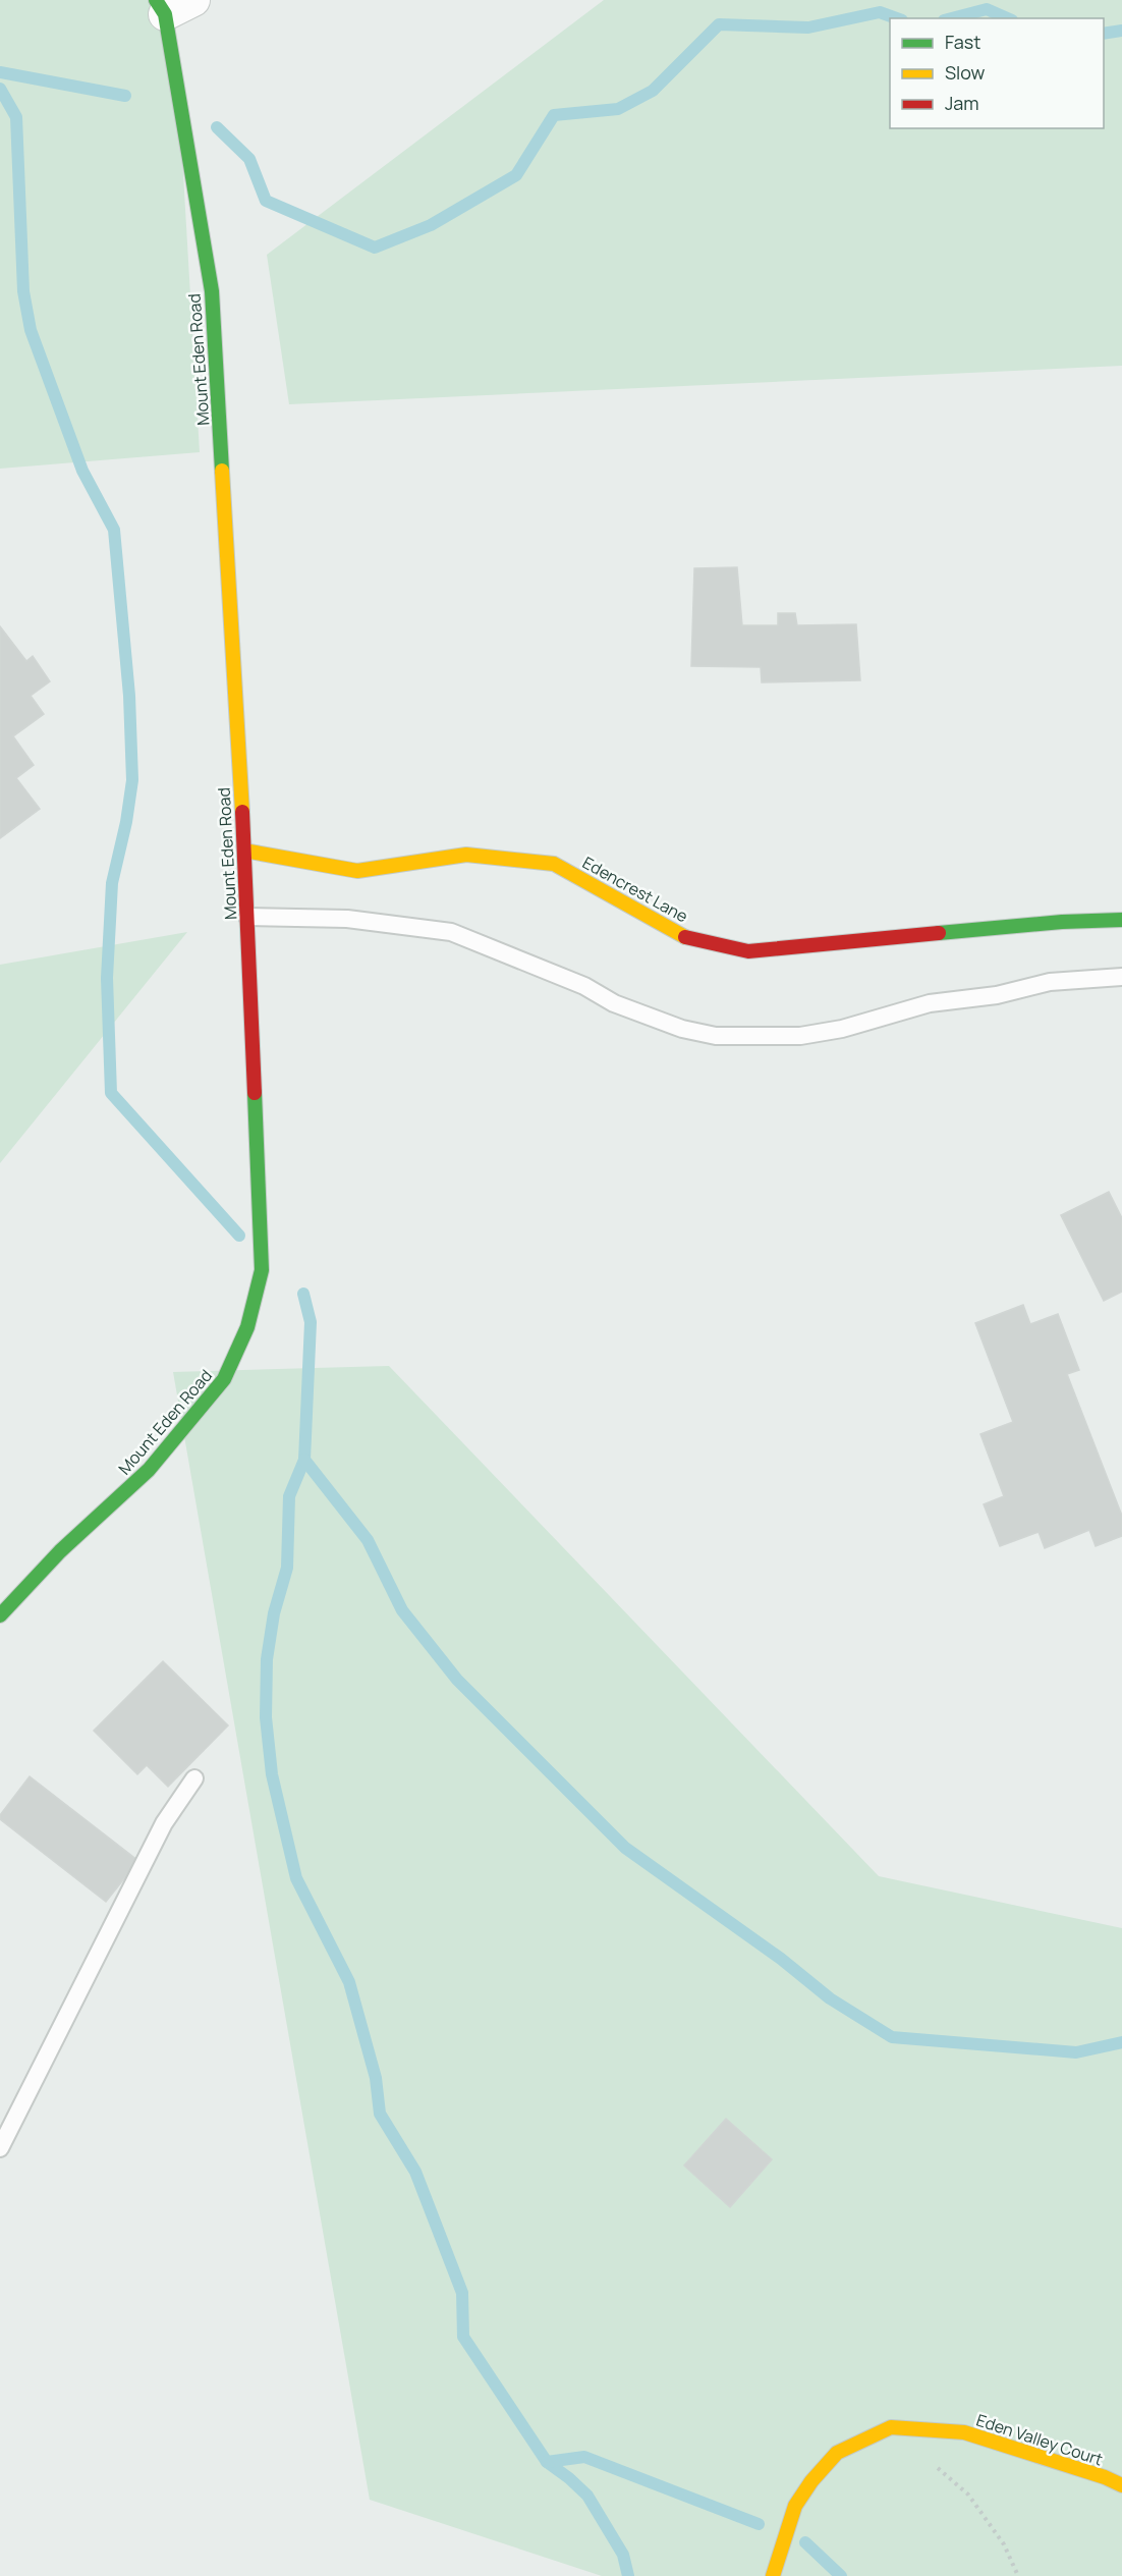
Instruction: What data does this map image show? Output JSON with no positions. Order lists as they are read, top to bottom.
{
  "streets": {
    "street": ["Mount Eden Road", "Edencrest Lane", "Eden Valley Court"]
  },
  "crossings": [
    ["Mount Eden Road", "Edencrest Lane"]
  ],
  "legend": ["Fast", "Slow", "Jam"]
}
